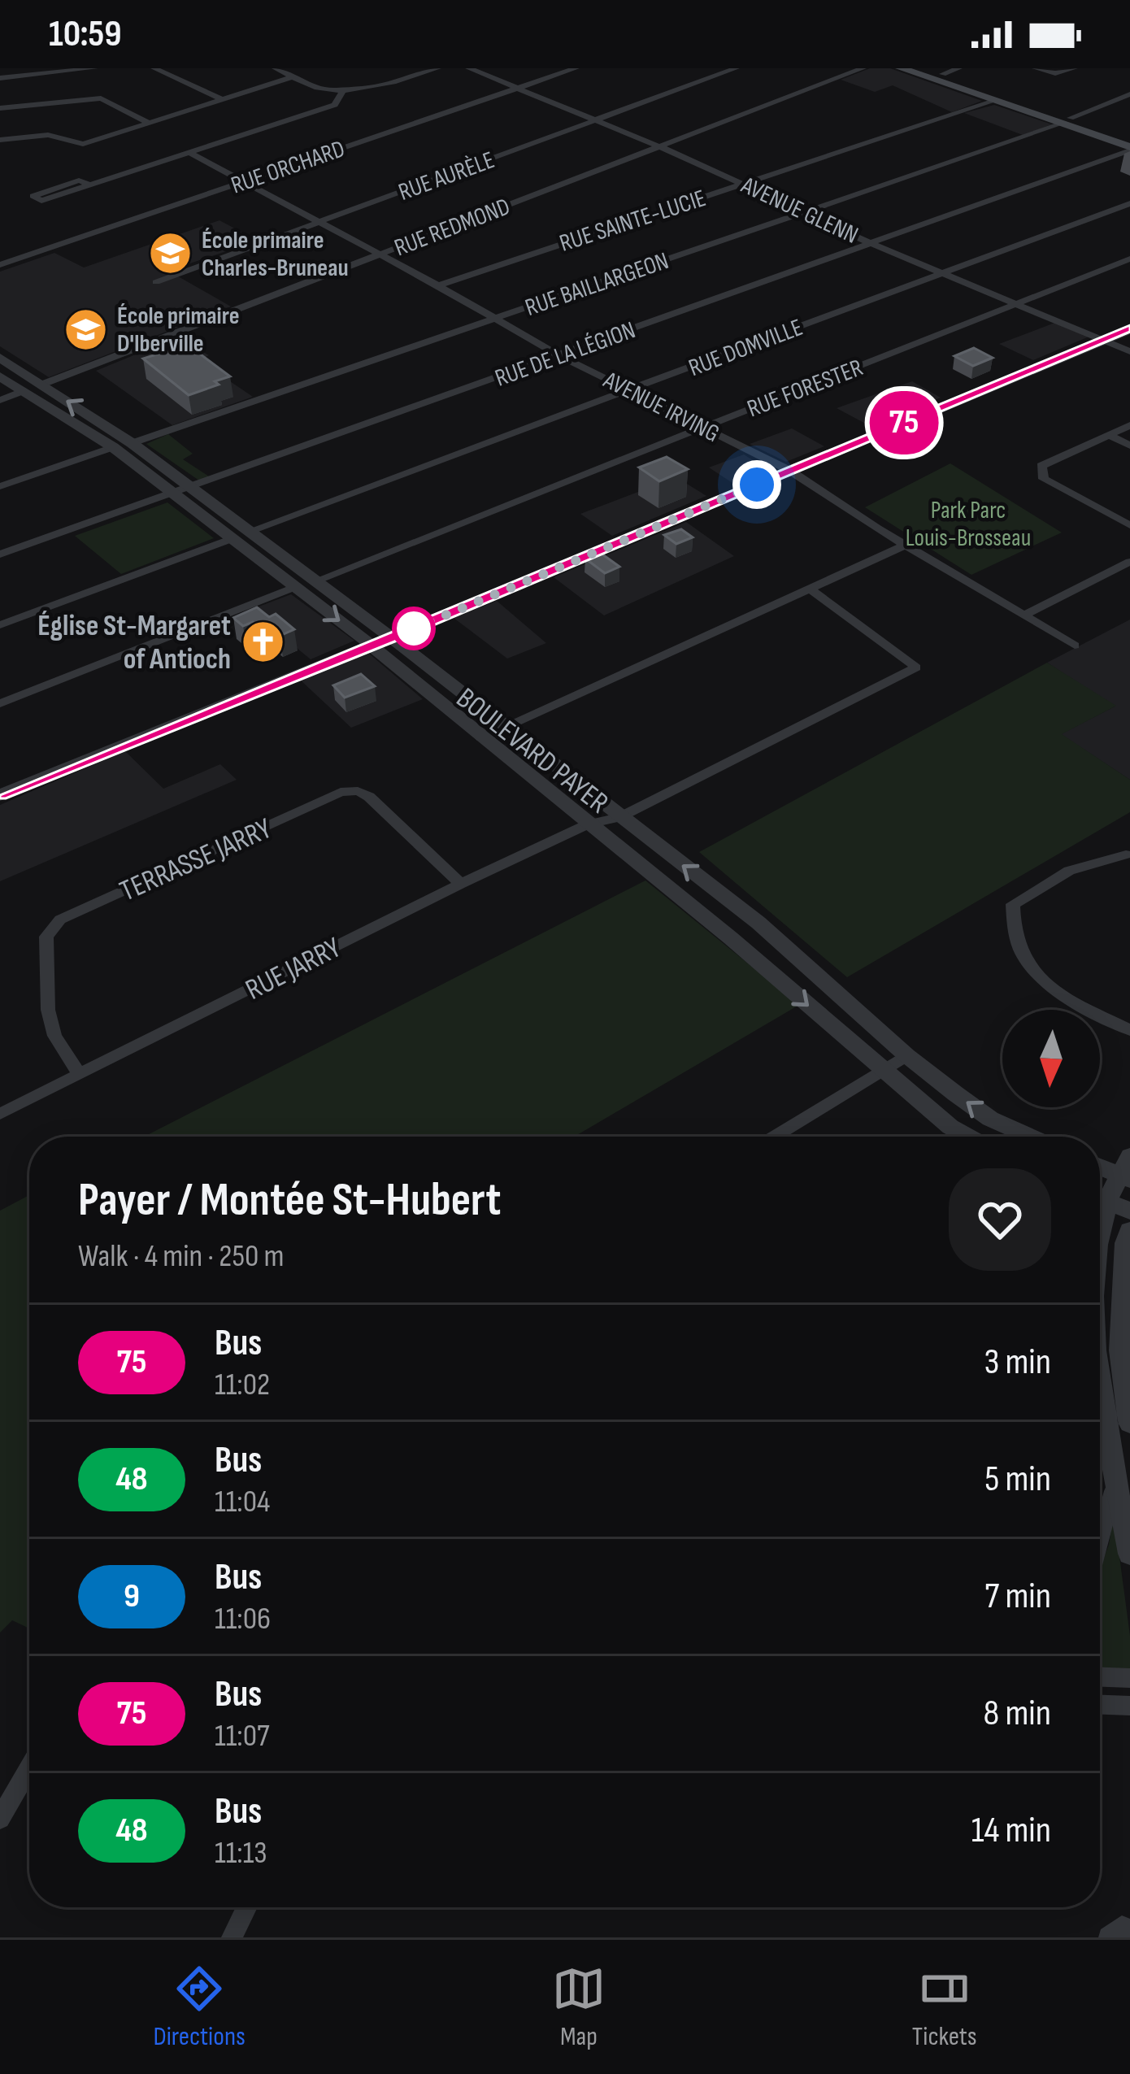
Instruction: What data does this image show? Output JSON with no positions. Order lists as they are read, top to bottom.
{
  "streets": {
    "street": [
      "RUE ORCHARD",
      "RUE AURÈLE",
      "AVENUE GLENN",
      "RUE SAINTE-LUCIE",
      "RUE REDMOND",
      "RUE BAILLARGEON",
      "RUE DOMVILLE",
      "RUE DE LA LÉGION",
      "RUE FORESTER",
      "AVENUE IRVING",
      "BOULEVARD PAYER",
      "TERRASSE JARRY",
      "RUE JARRY"
    ]
  },
  "crossings": [
    ["RUE ORCHARD", "AVENUE GLENN"],
    ["RUE ORCHARD", "AVENUE IRVING"],
    ["RUE AURÈLE", "AVENUE GLENN"],
    ["RUE AURÈLE", "AVENUE IRVING"],
    ["AVENUE GLENN", "RUE SAINTE-LUCIE"],
    ["AVENUE GLENN", "RUE REDMOND"],
    ["AVENUE GLENN", "RUE BAILLARGEON"],
    ["AVENUE GLENN", "RUE DOMVILLE"],
    ["AVENUE GLENN", "RUE DE LA LÉGION"],
    ["AVENUE GLENN", "RUE FORESTER"],
    ["RUE SAINTE-LUCIE", "AVENUE IRVING"],
    ["RUE REDMOND", "AVENUE IRVING"],
    ["RUE REDMOND", "BOULEVARD PAYER"],
    ["RUE BAILLARGEON", "AVENUE IRVING"],
    ["RUE BAILLARGEON", "BOULEVARD PAYER"],
    ["RUE DOMVILLE", "AVENUE IRVING"],
    ["RUE DOMVILLE", "BOULEVARD PAYER"],
    ["RUE DE LA LÉGION", "AVENUE IRVING"],
    ["RUE DE LA LÉGION", "BOULEVARD PAYER"],
    ["RUE FORESTER", "AVENUE IRVING"],
    ["RUE FORESTER", "BOULEVARD PAYER"],
    ["BOULEVARD PAYER", "RUE JARRY"],
    ["TERRASSE JARRY", "RUE JARRY"]
  ],
  "parks": ["Park Parc Louis-Brosseau"],
  "places": {
    "school or university": ["École primaire Charles-Bruneau", "École primaire D'Iberville"],
    "church": ["Église St-Margaret of Antioch"]
  },
  "lines": ["bus line 75"],
  "north": "bottom",
  "page": {
    "status": "10:59",
    "on_map": "75",
    "heading": ["Payer / Montée St-Hubert", "Walk · 4 min · 250 m"],
    "list": [
      {
        "mark": "75",
        "name": "Bus",
        "note": "11:02",
        "value": "3 min"
      },
      {
        "mark": "48",
        "name": "Bus",
        "note": "11:04",
        "value": "5 min"
      },
      {
        "mark": "9",
        "name": "Bus",
        "note": "11:06",
        "value": "7 min"
      },
      {
        "mark": "75",
        "name": "Bus",
        "note": "11:07",
        "value": "8 min"
      },
      {
        "mark": "48",
        "name": "Bus",
        "note": "11:13",
        "value": "14 min"
      }
    ],
    "tabs": ["Directions", "Map", "Tickets"]
  }
}
